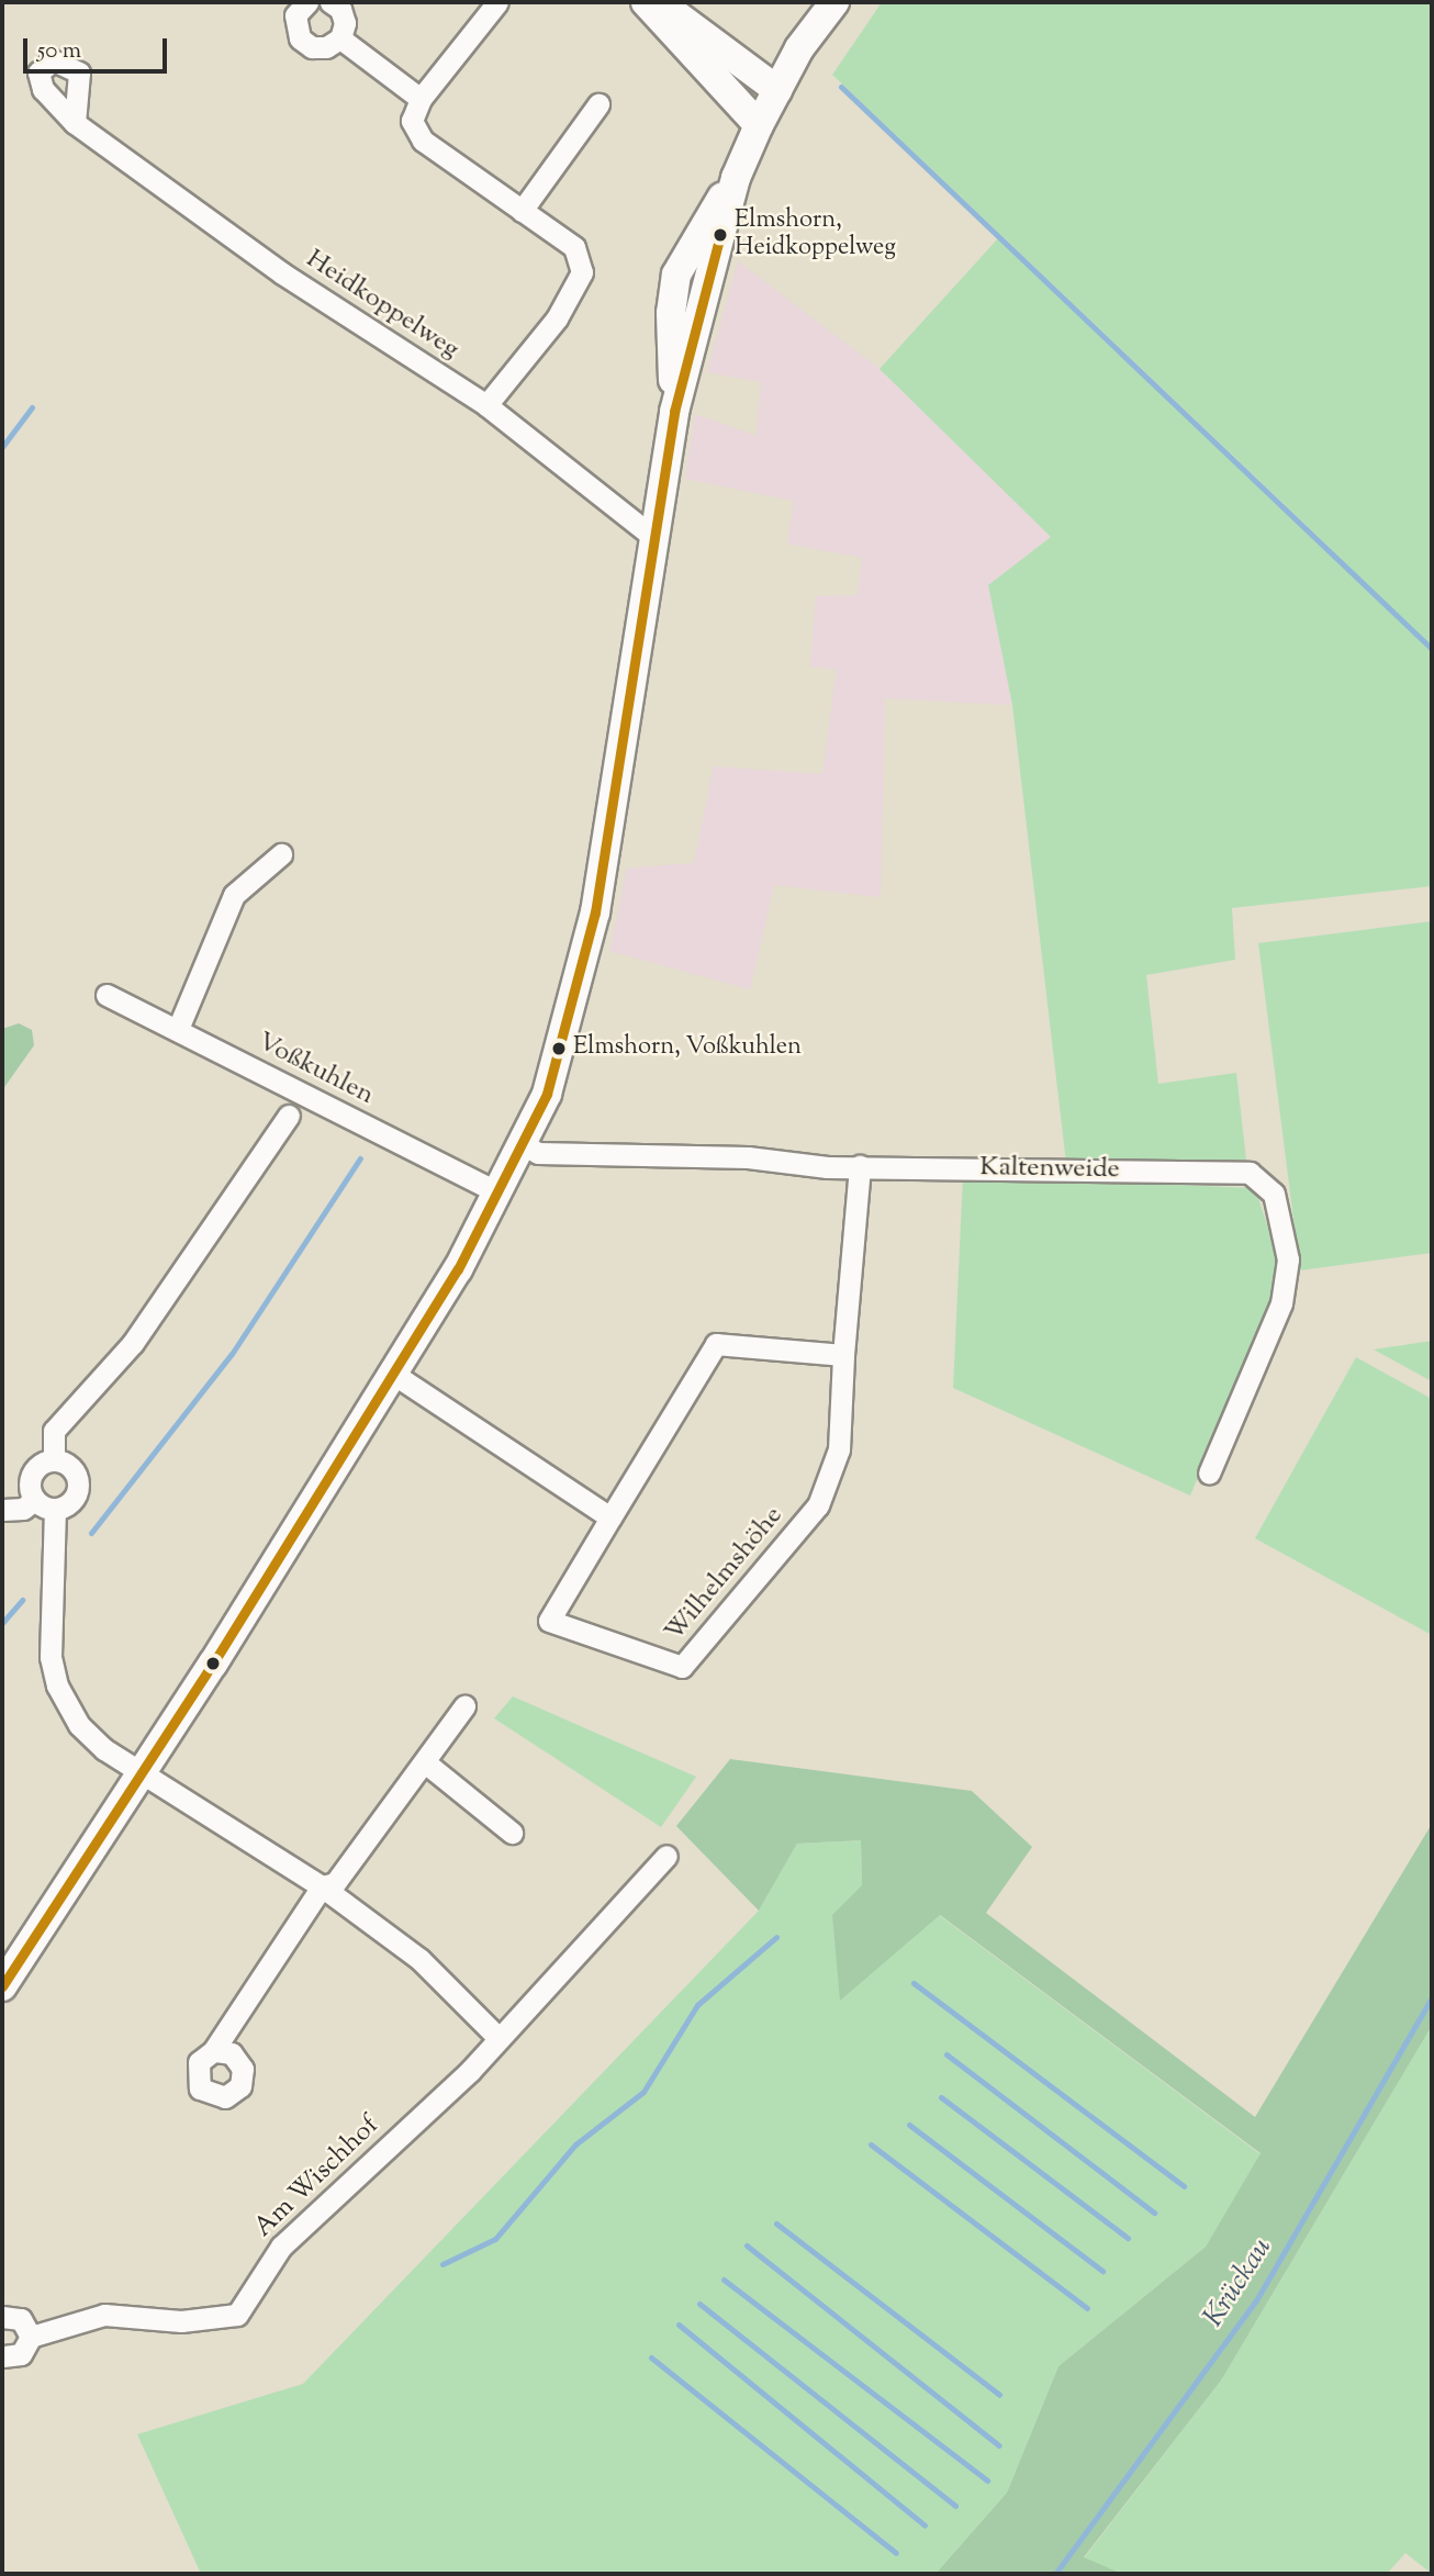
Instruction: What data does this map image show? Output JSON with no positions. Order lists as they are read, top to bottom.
{
  "streets": {
    "street": [
      "Heidkoppelweg",
      "Voßkuhlen",
      "Kaltenweide",
      "Wilhelmshöhe",
      "Am Wischhof"
    ]
  },
  "crossings": [
    ["Kaltenweide", "Wilhelmshöhe"]
  ],
  "water": ["Krückau"],
  "places": ["Elmshorn, Heidkoppelweg", "Elmshorn, Voßkuhlen"],
  "scale_bar": "50 m"
}
